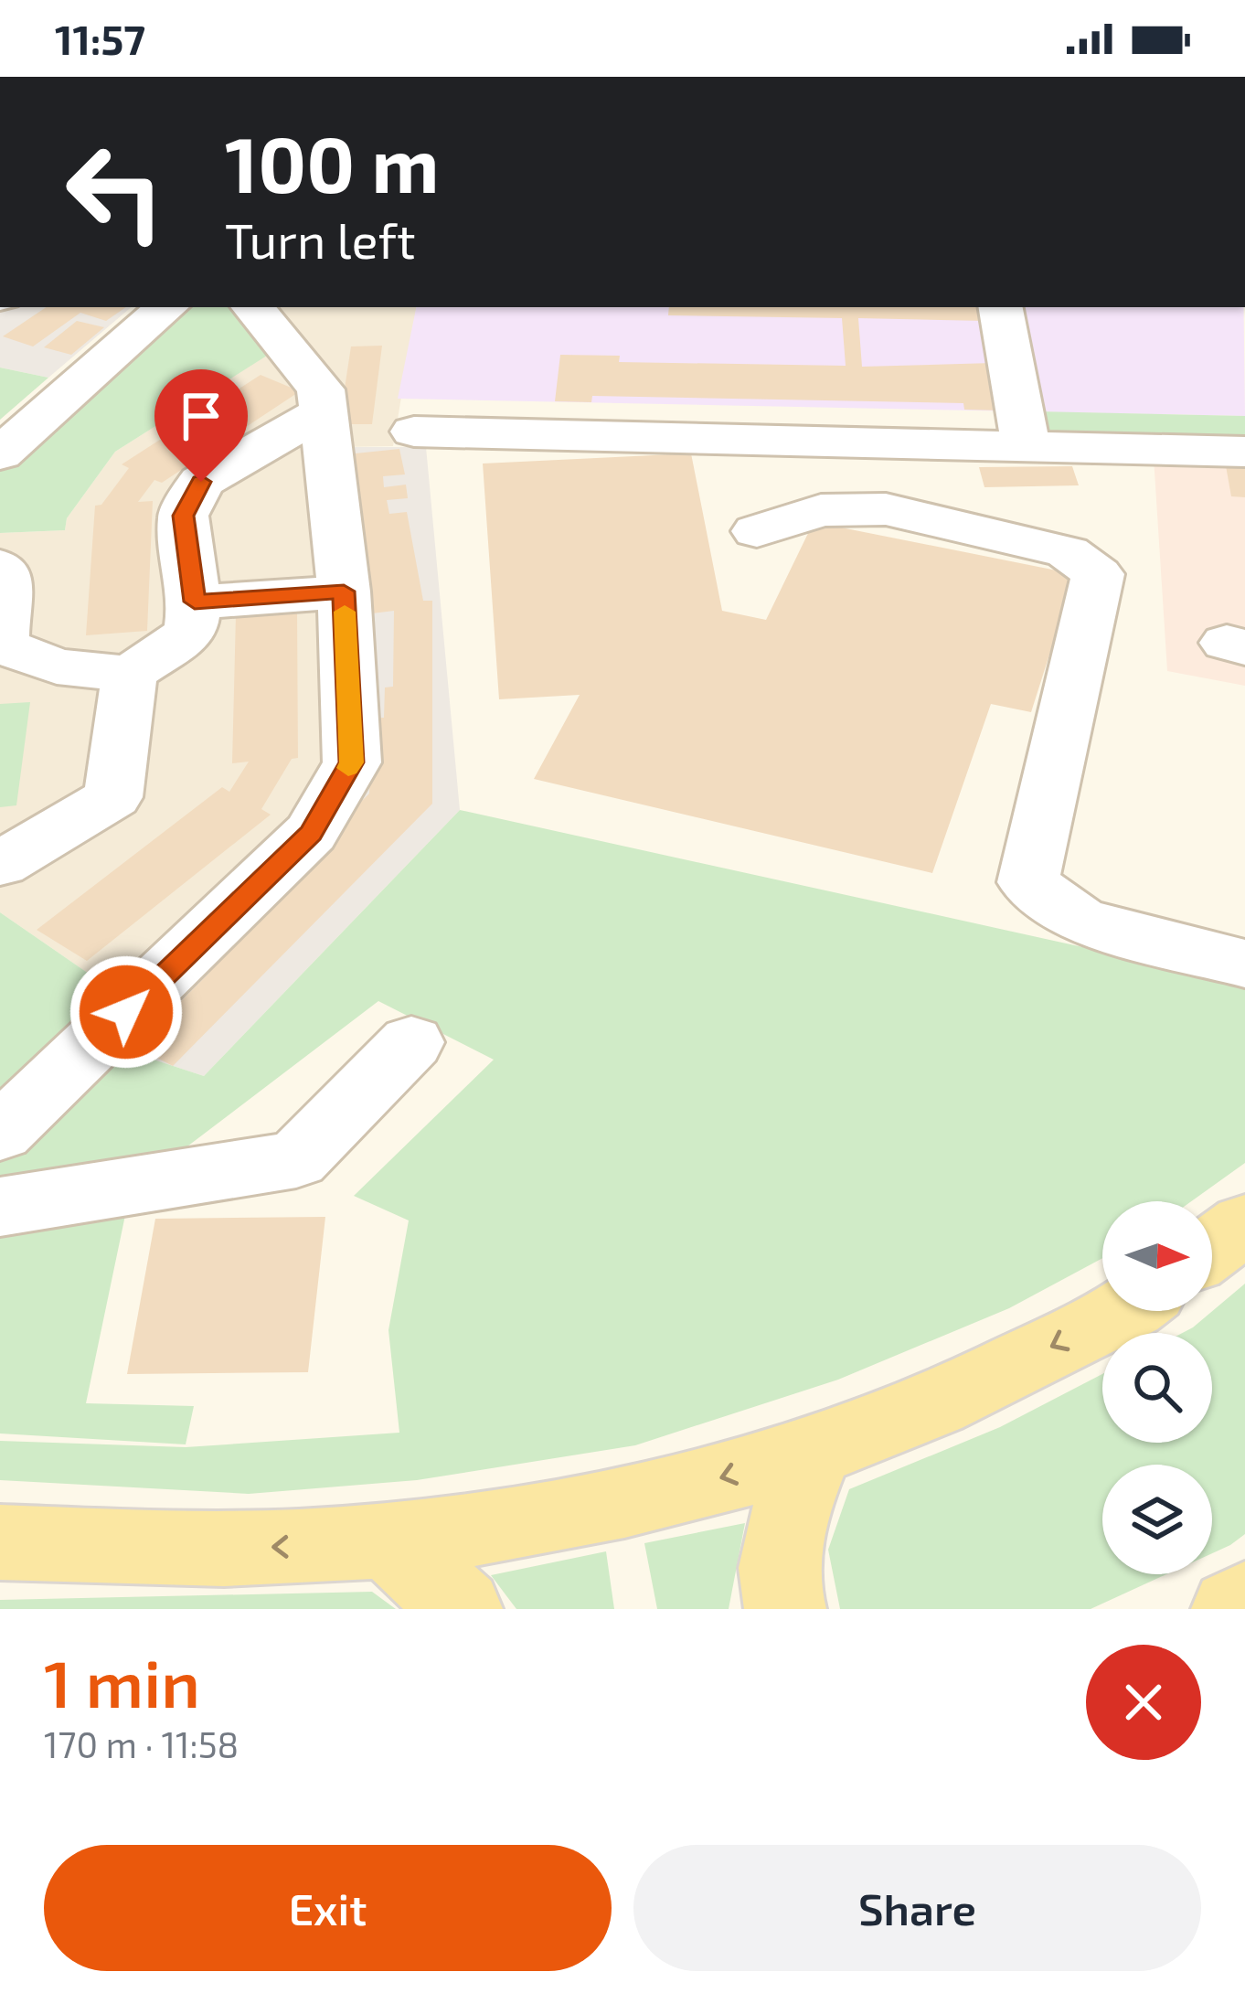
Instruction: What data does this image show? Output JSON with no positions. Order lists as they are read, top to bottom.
{
  "north": "right",
  "page": {
    "status": "11:57",
    "turn": ["100 m", "Turn left"],
    "heading": ["1 min", "170 m · 11:58"],
    "buttons": ["Exit", "Share"]
  }
}
